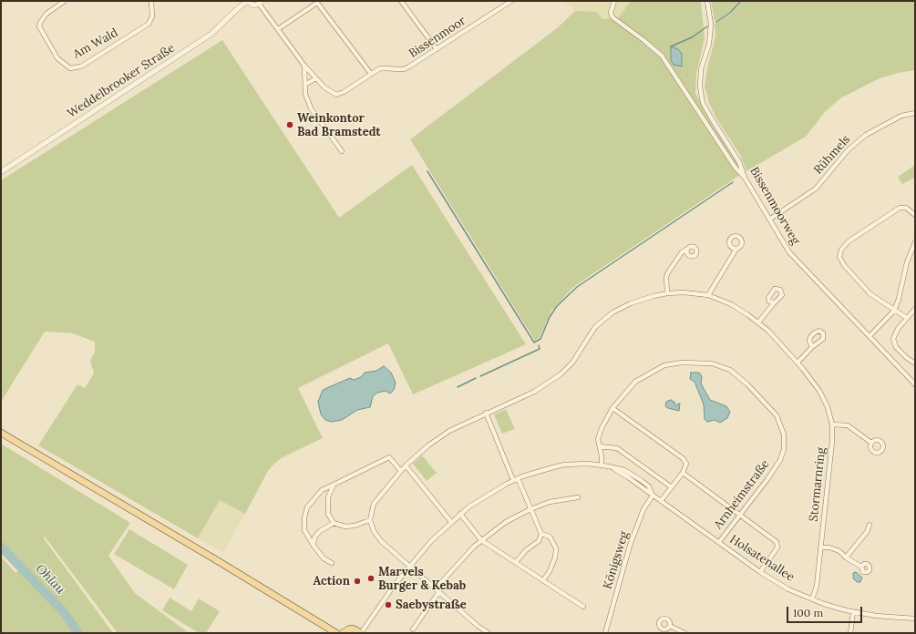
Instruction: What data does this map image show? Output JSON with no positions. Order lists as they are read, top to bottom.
{
  "streets": {
    "street": [
      "Bissenmoor",
      "Am Wald",
      "Weddelbrooker Straße",
      "Rühmels",
      "Bissenmoorweg",
      "Stormarnring",
      "Arnheimstraße",
      "Holsatenallee",
      "Königsweg"
    ]
  },
  "crossings": [
    ["Bissenmoor", "Weddelbrooker Straße"],
    ["Rühmels", "Bissenmoorweg"],
    ["Stormarnring", "Holsatenallee"],
    ["Arnheimstraße", "Holsatenallee"],
    ["Holsatenallee", "Königsweg"]
  ],
  "water": ["Ohlau"],
  "places": [
    "Weinkontor Bad Bramstedt",
    "Marvels Burger & Kebab",
    "Action",
    "Saebystraße"
  ],
  "scale_bar": "100 m"
}
